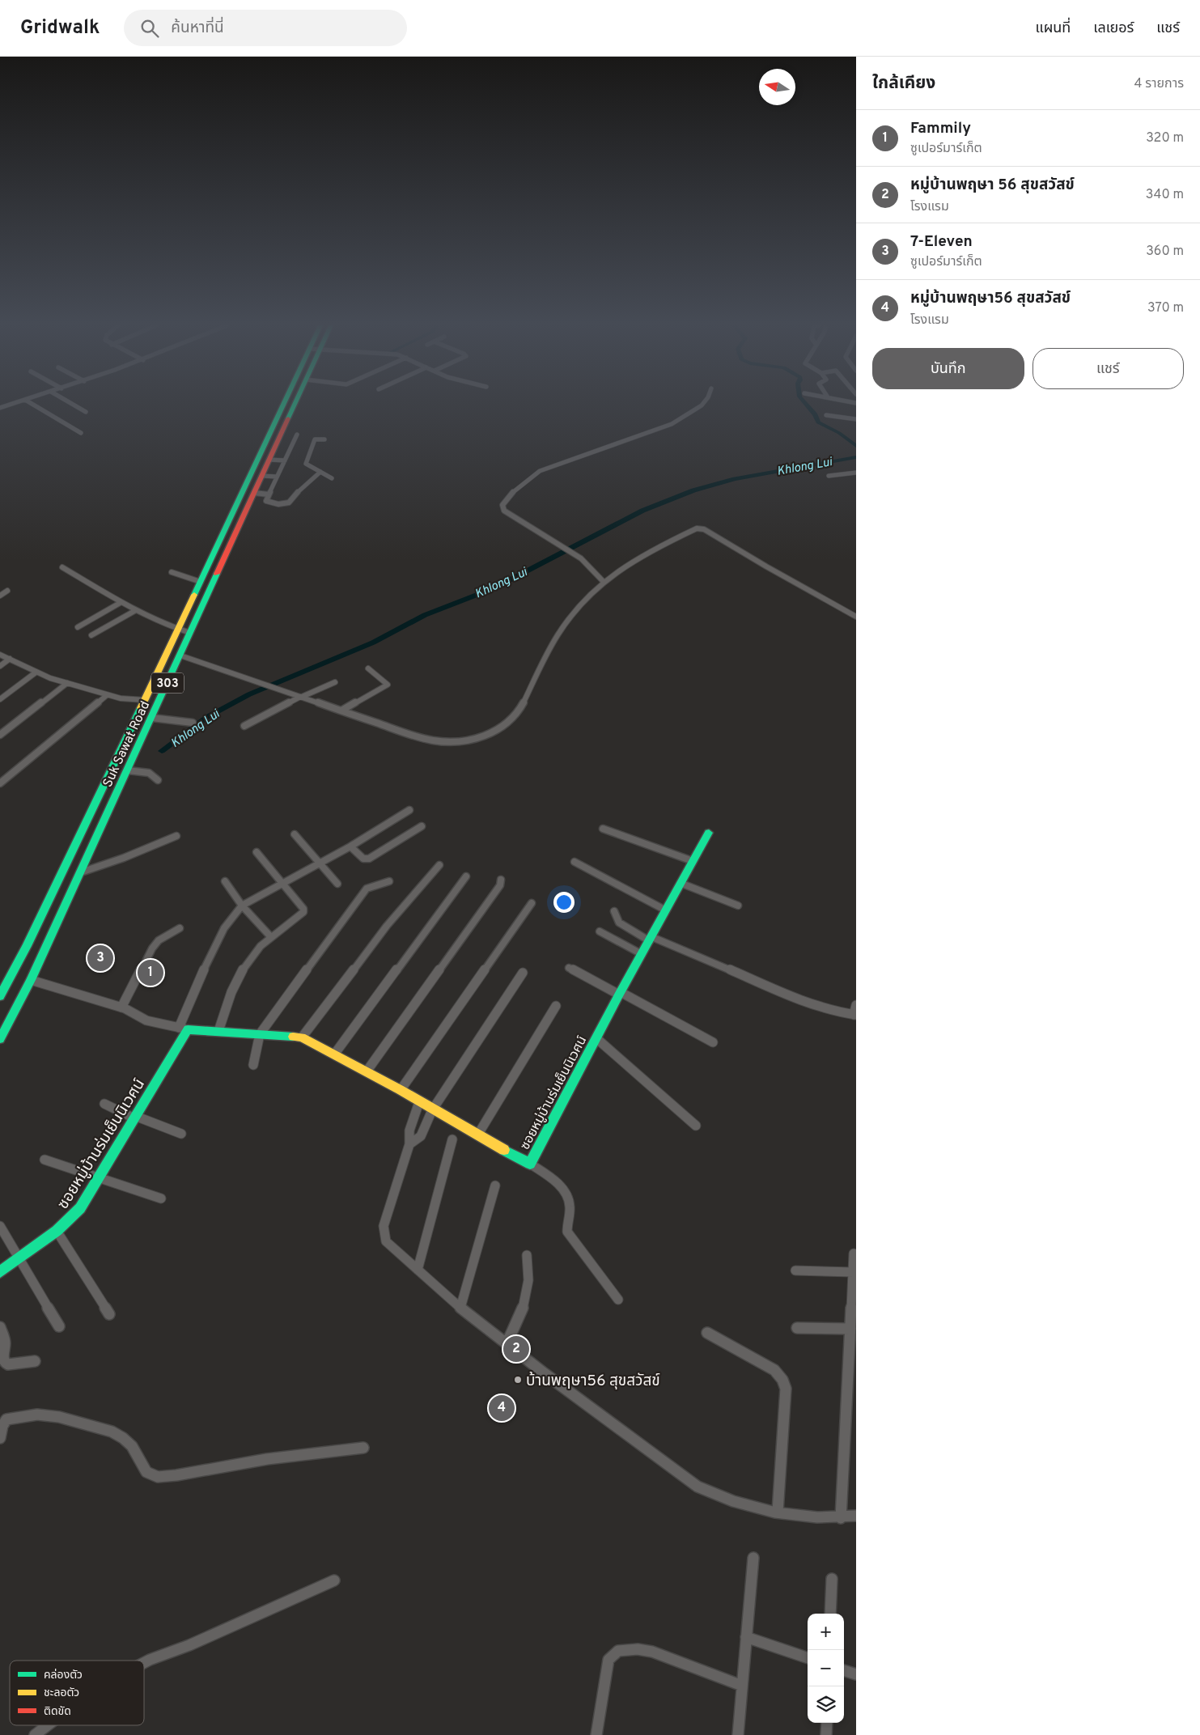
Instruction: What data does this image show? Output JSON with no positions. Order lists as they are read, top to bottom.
{
  "streets": {
    "main road": ["303", "Suk Sawat Road", "ซอยหมู่บ้านร่มเย็นนิเวศน์"]
  },
  "crossings": [
    ["Suk Sawat Road", "ซอยหมู่บ้านร่มเย็นนิเวศน์"]
  ],
  "water": ["Khlong Lui"],
  "places": ["บ้านพฤษา56 สุขสวัสข์"],
  "legend": ["คล่องตัว", "ชะลอตัว", "ติดขัด"],
  "north": "left",
  "page": {
    "header": "Gridwalk",
    "search": "ค้นหาที่นี่",
    "nav": ["แผนที่", "เลเยอร์", "แชร์"],
    "heading": ["ใกล้เคียง", "4 รายการ"],
    "list": [
      {
        "mark": "1",
        "name": "Fammily",
        "note": "ซูเปอร์มาร์เก็ต",
        "value": "320 m"
      },
      {
        "mark": "2",
        "name": "หมู่บ้านพฤษา 56 สุขสวัสข์",
        "note": "โรงแรม",
        "value": "340 m"
      },
      {
        "mark": "3",
        "name": "7-Eleven",
        "note": "ซูเปอร์มาร์เก็ต",
        "value": "360 m"
      },
      {
        "mark": "4",
        "name": "หมู่บ้านพฤษา56 สุขสวัสข์",
        "note": "โรงแรม",
        "value": "370 m"
      }
    ],
    "buttons": ["บันทึก", "แชร์"],
    "pins": [
      "3",
      "1",
      "2",
      "4"
    ],
    "map_buttons": ["+", "−"]
  }
}
